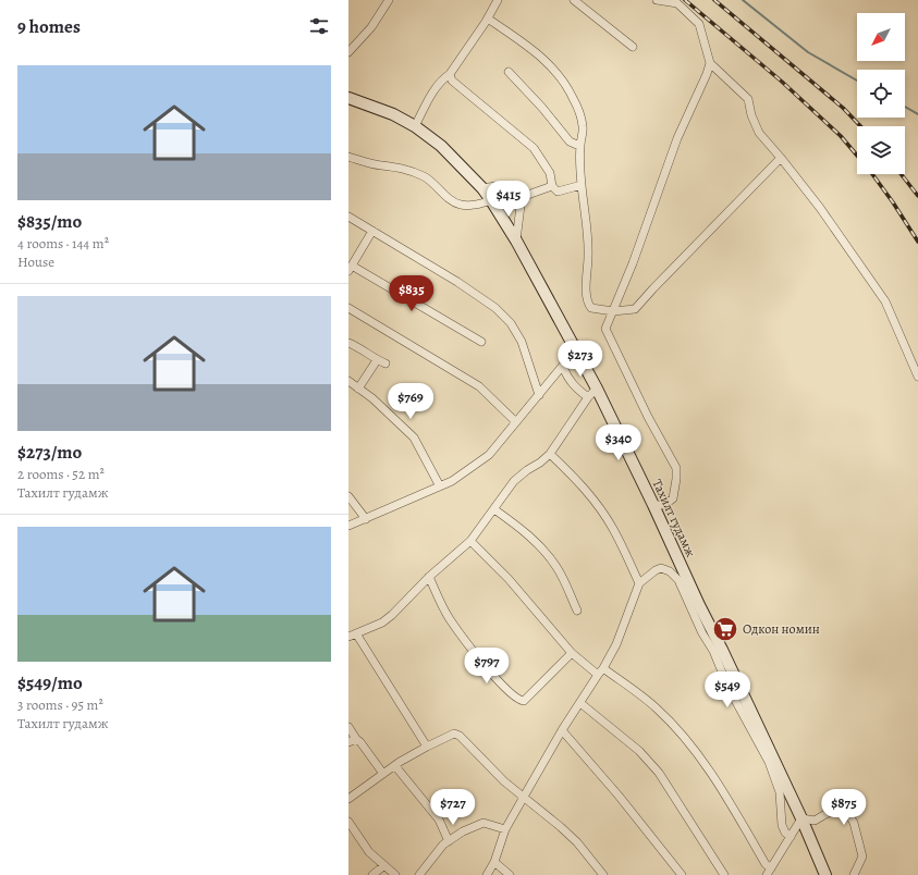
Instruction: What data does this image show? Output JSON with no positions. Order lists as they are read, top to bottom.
{
  "streets": {
    "main road": ["Тахилт гудамж"]
  },
  "places": {
    "supermarket": ["Одкон номин"]
  },
  "north": "bottom left",
  "page": {
    "heading": "9 homes",
    "list": [
      {
        "name": "$835/mo",
        "note": "4 rooms · 144 m² · House"
      },
      {
        "name": "$273/mo",
        "note": "2 rooms · 52 m² · Тахилт гудамж"
      },
      {
        "name": "$549/mo",
        "note": "3 rooms · 95 m² · Тахилт гудамж"
      }
    ],
    "price": [
      "$415",
      "$835",
      "$273",
      "$769",
      "$340",
      "$797",
      "$549",
      "$727",
      "$875"
    ]
  }
}
